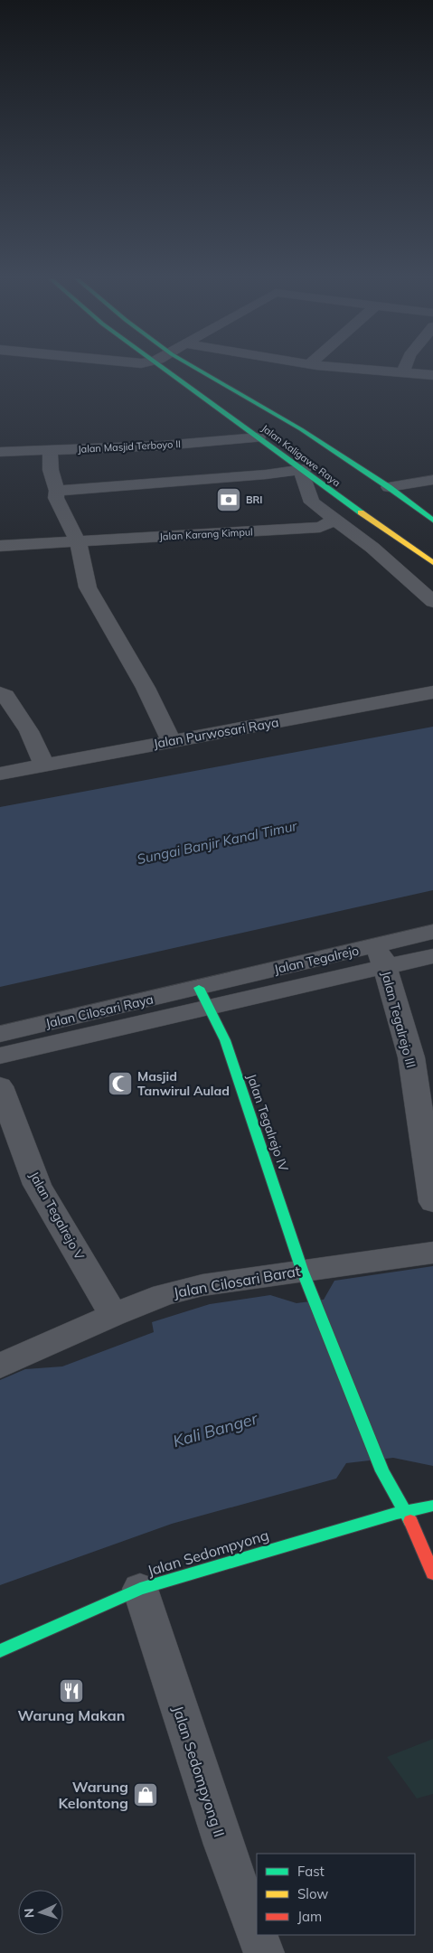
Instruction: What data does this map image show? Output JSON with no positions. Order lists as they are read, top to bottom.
{
  "streets": {
    "main road": ["Jalan Kaligawe Raya", "Jalan Tegalrejo IV", "Jalan Sedompyong"],
    "street": [
      "Jalan Masjid Terboyo II",
      "Jalan Karang Kimpul",
      "Jalan Purwosari Raya",
      "Jalan Tegalrejo",
      "Jalan Cilosari Raya",
      "Jalan Tegalrejo III",
      "Jalan Tegalrejo V",
      "Jalan Cilosari Barat",
      "Jalan Sedompyong II"
    ]
  },
  "crossings": [
    ["Jalan Masjid Terboyo II", "Jalan Kaligawe Raya"],
    ["Jalan Tegalrejo", "Jalan Tegalrejo III"],
    ["Jalan Cilosari Raya", "Jalan Tegalrejo IV"],
    ["Jalan Tegalrejo IV", "Jalan Cilosari Barat"],
    ["Jalan Tegalrejo IV", "Jalan Sedompyong"],
    ["Jalan Tegalrejo V", "Jalan Cilosari Barat"],
    ["Jalan Sedompyong", "Jalan Sedompyong II"]
  ],
  "water": ["Sungai Banjir Kanal Timur", "Kali Banger"],
  "places": {
    "bank": ["BRI"],
    "mosque": ["Masjid Tanwirul Aulad"],
    "restaurant": ["Warung Makan"],
    "shop": ["Warung Kelontong"]
  },
  "legend": ["Fast", "Slow", "Jam"],
  "north": "left"
}
